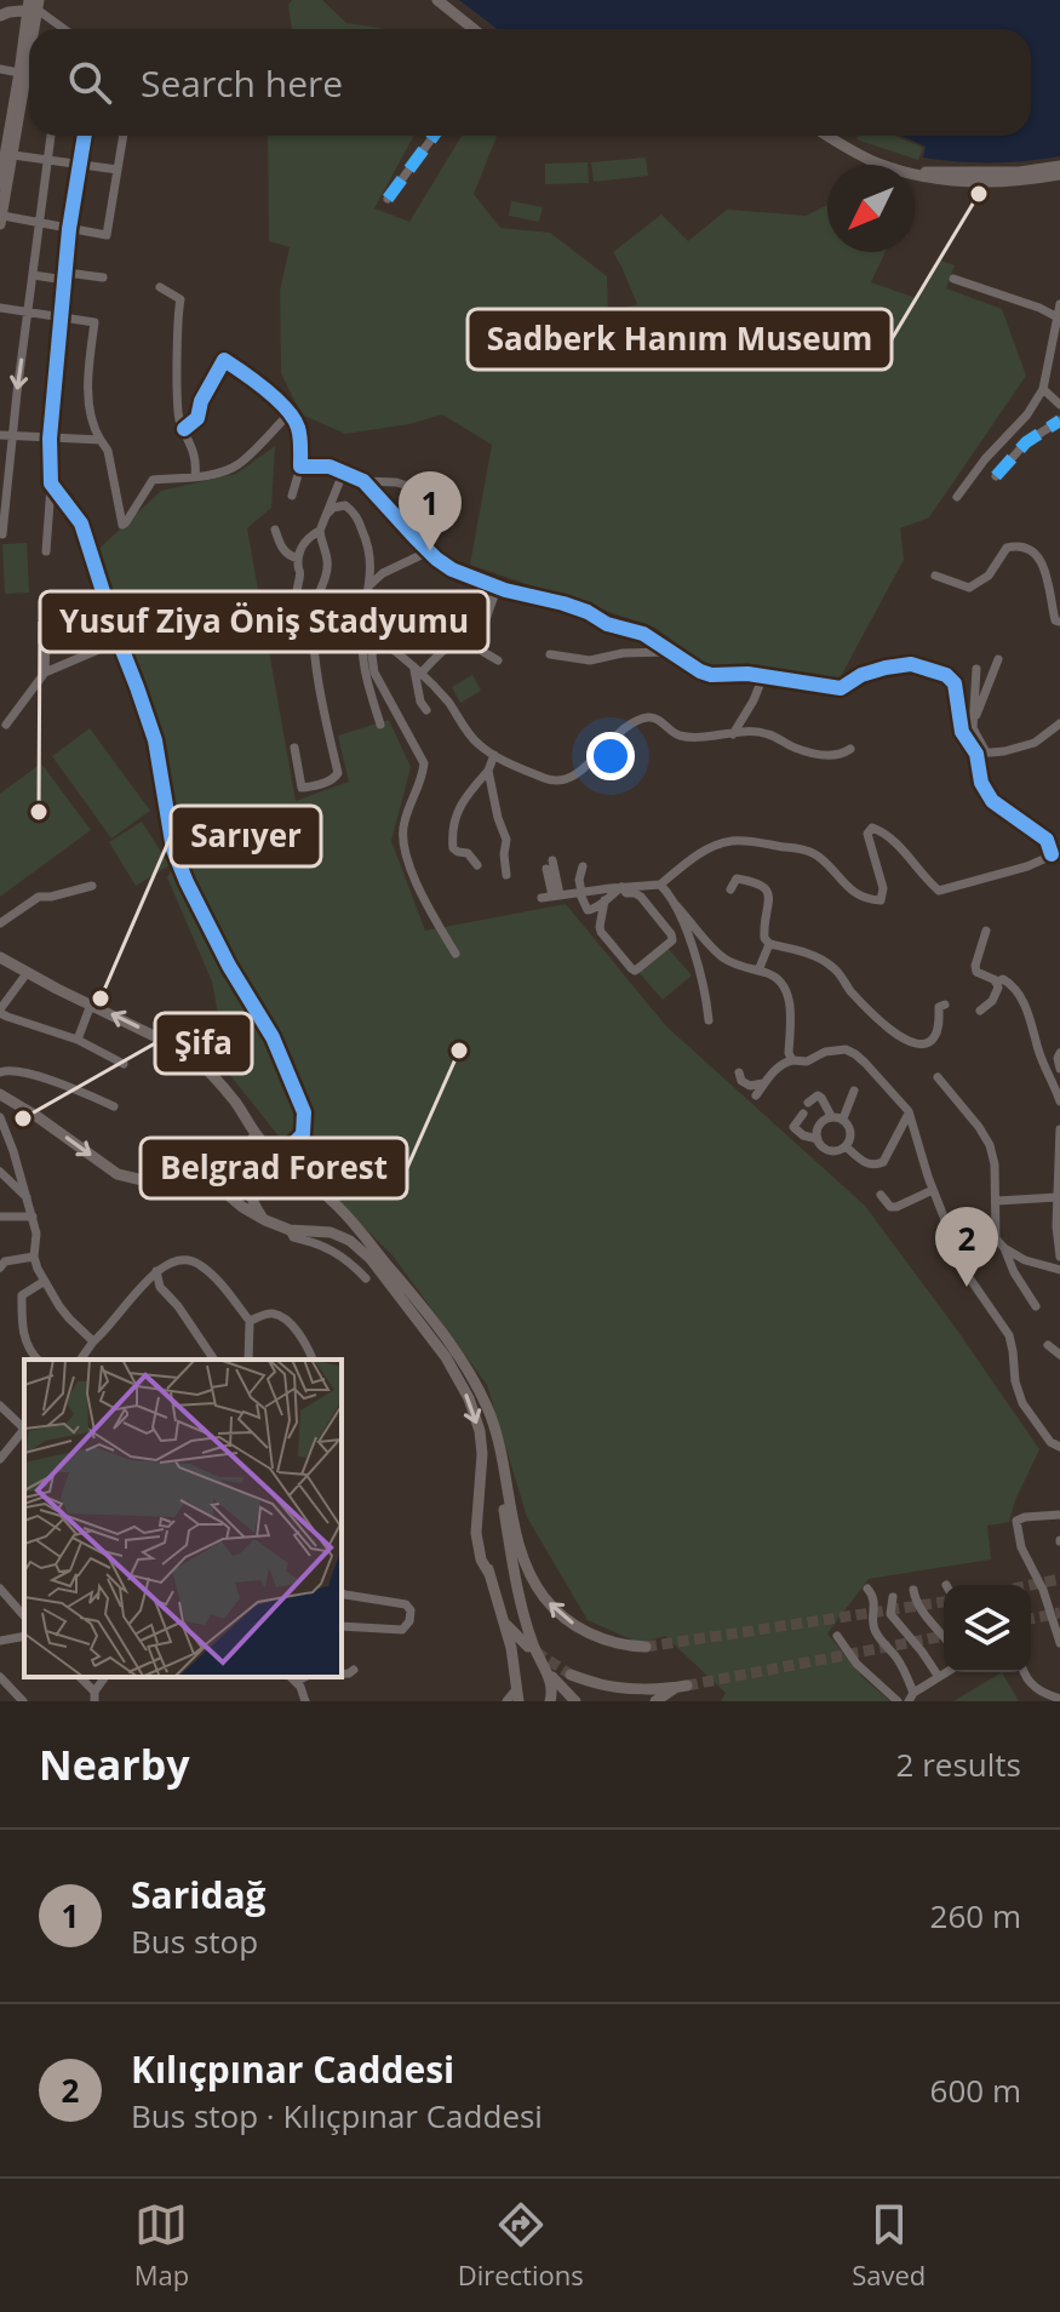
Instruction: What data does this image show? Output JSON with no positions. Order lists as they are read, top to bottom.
{
  "places": [
    "Sadberk Hanım Museum",
    "Yusuf Ziya Öniş Stadyumu",
    "Sarıyer",
    "Belgrad Forest",
    "Şifa"
  ],
  "north": "bottom left",
  "page": {
    "search": "Search here",
    "pins": ["1", "2"],
    "heading": ["Nearby", "2 results"],
    "list": [
      {
        "mark": "1",
        "name": "Saridağ",
        "note": "Bus stop",
        "value": "260 m"
      },
      {
        "mark": "2",
        "name": "Kılıçpınar Caddesi",
        "note": "Bus stop · Kılıçpınar Caddesi",
        "value": "600 m"
      }
    ],
    "nav": ["Map", "Directions", "Saved"]
  }
}
